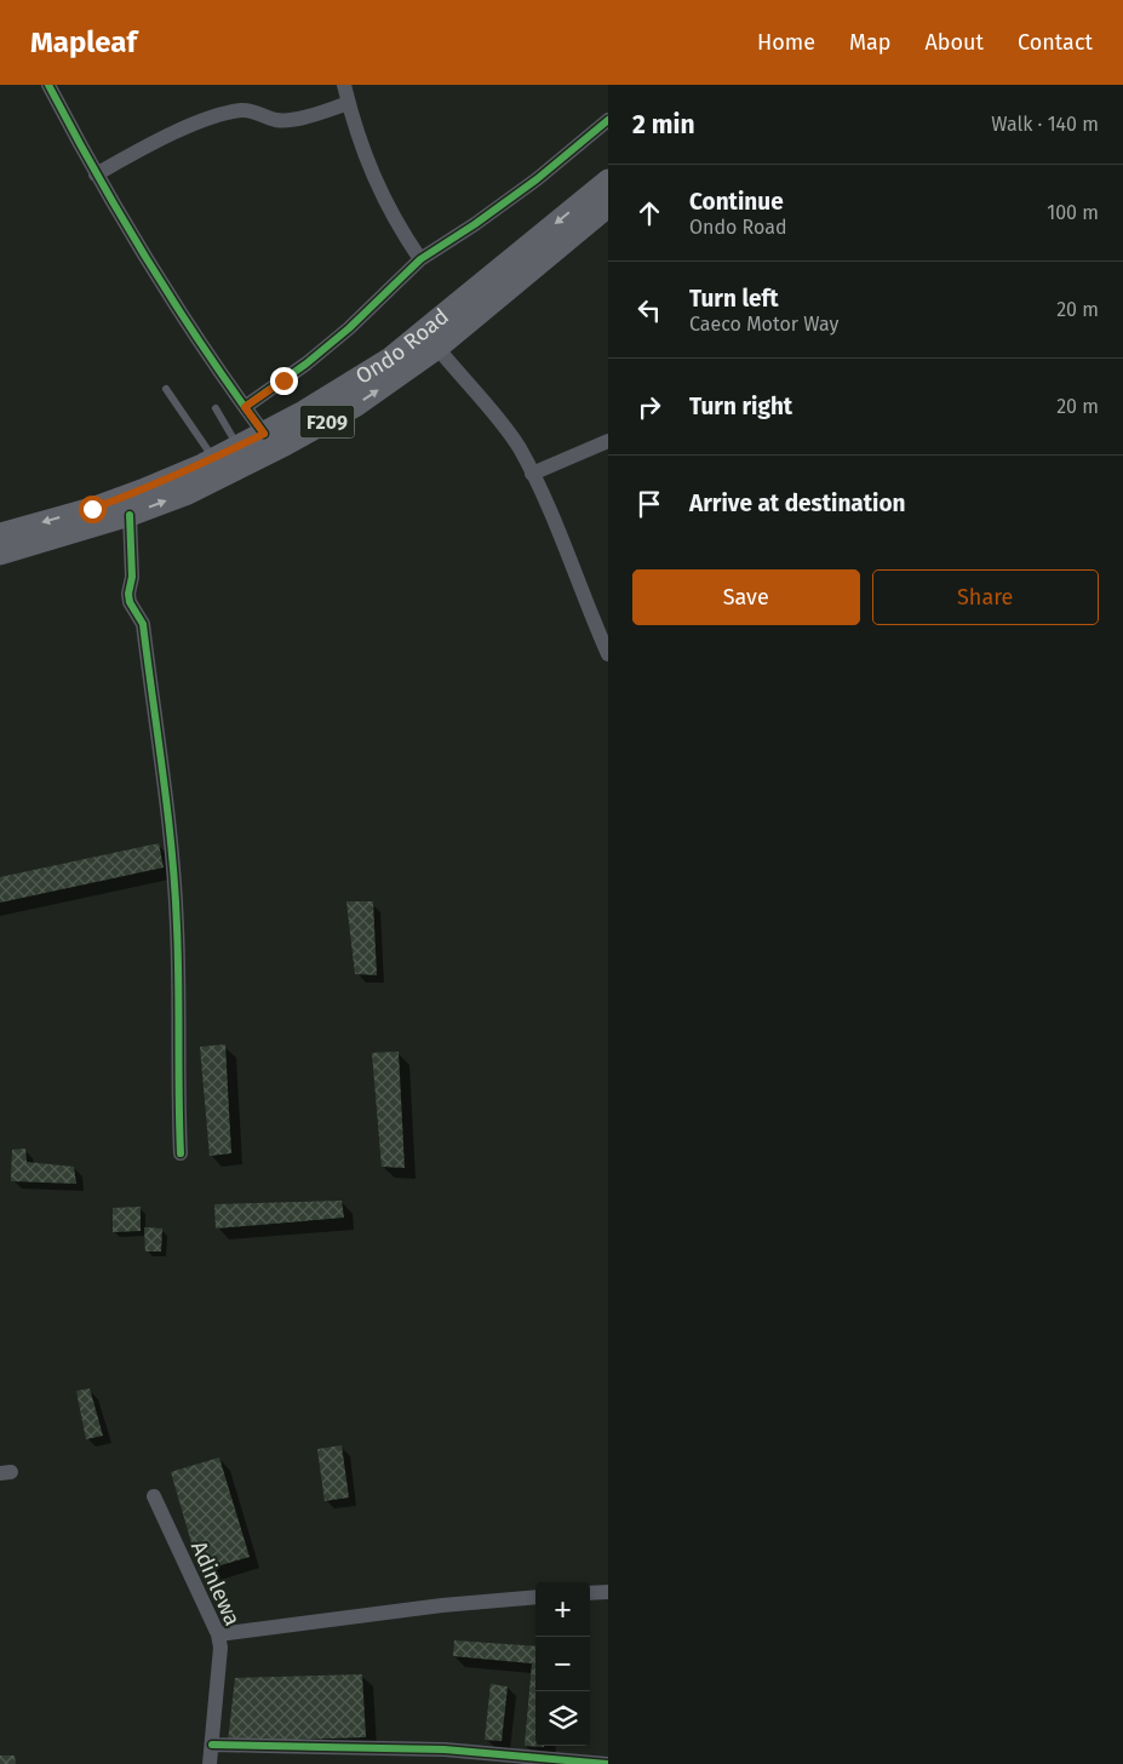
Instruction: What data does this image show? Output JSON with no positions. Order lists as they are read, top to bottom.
{
  "streets": {
    "main road": ["Ondo Road", "F209"],
    "street": ["Adinlewa"]
  },
  "page": {
    "header": "Mapleaf",
    "nav": [
      "Home",
      "Map",
      "About",
      "Contact"
    ],
    "heading": ["2 min", "Walk · 140 m"],
    "list": [
      ["Continue", "Ondo Road", "100 m"],
      ["Turn left", "Caeco Motor Way", "20 m"],
      ["Turn right", "20 m"],
      "Arrive at destination"
    ],
    "buttons": ["Save", "Share"],
    "map_buttons": ["+", "−"]
  }
}
